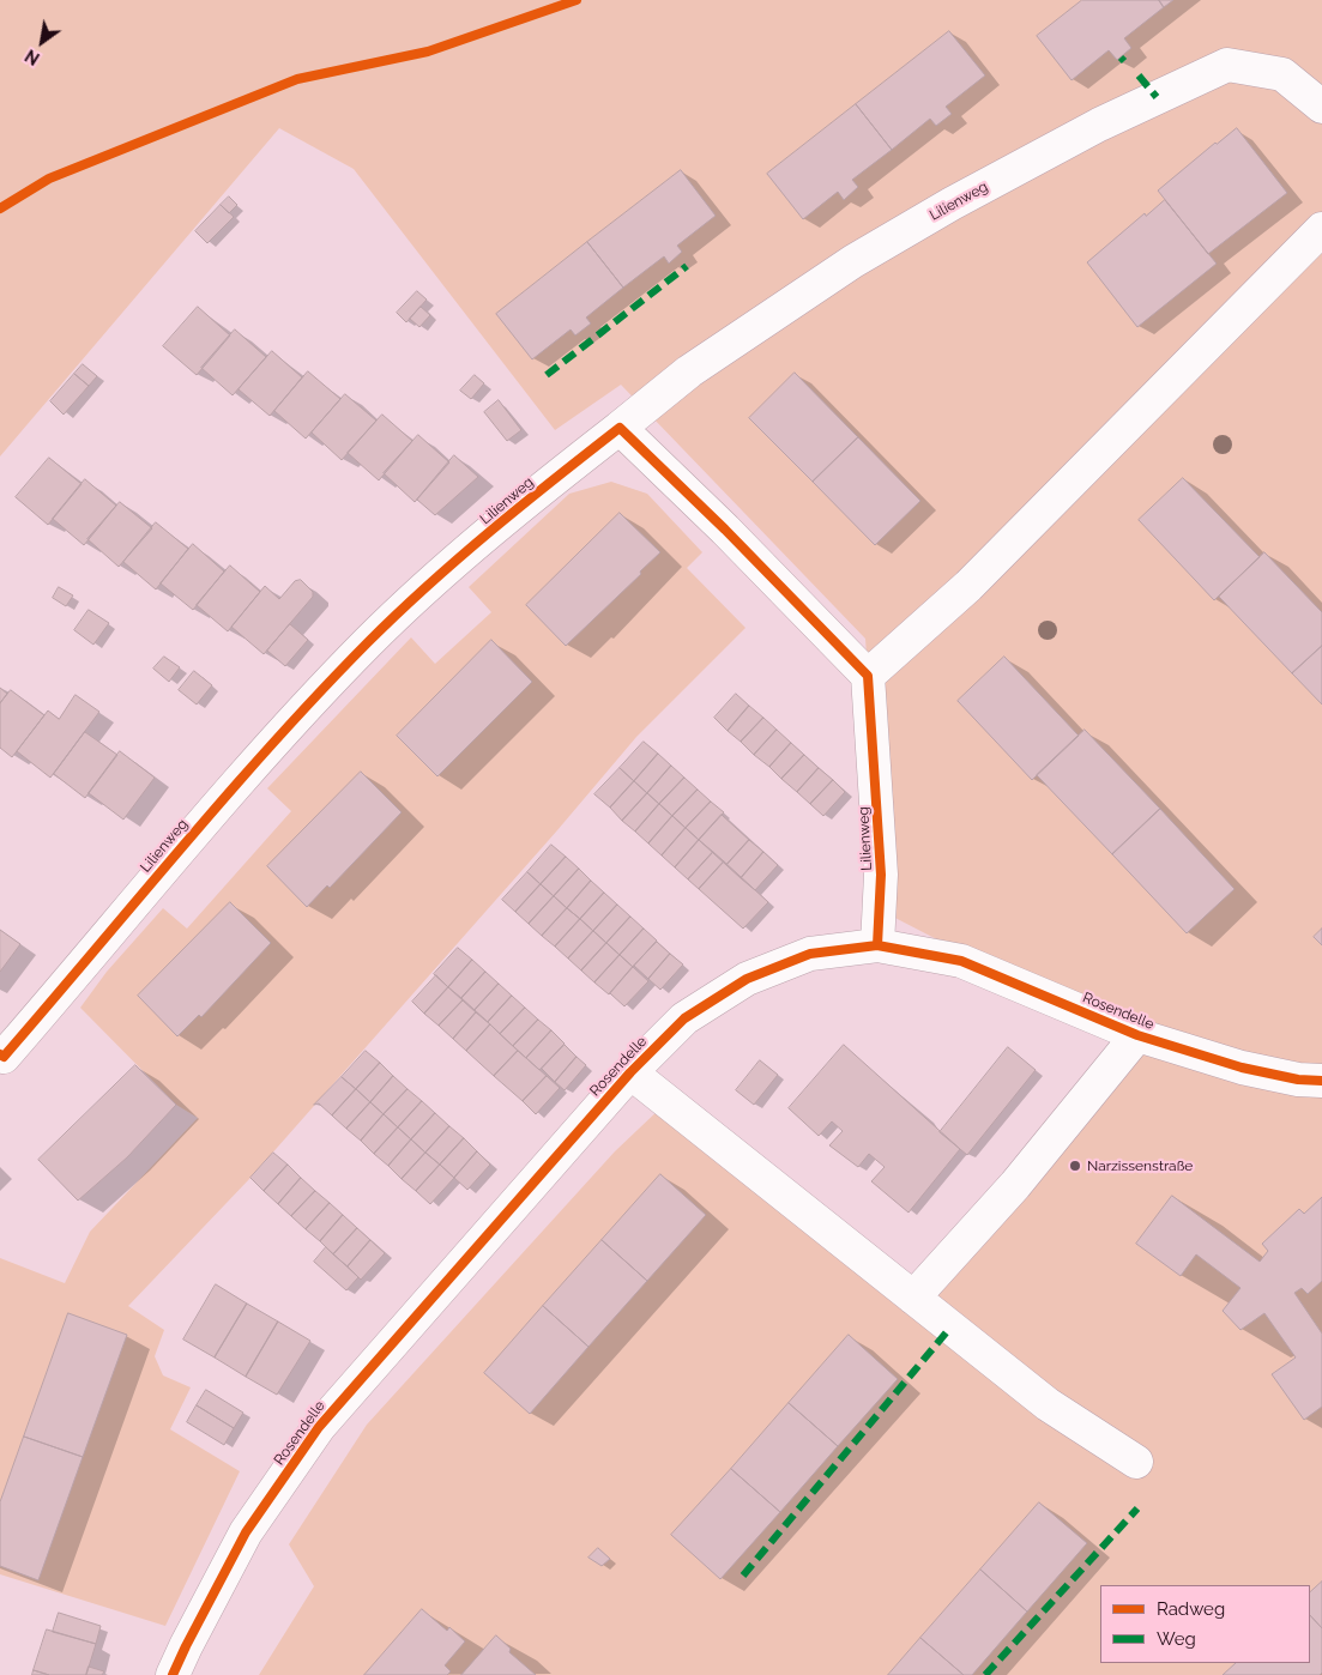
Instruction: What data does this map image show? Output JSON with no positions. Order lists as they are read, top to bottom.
{
  "streets": {
    "street": ["Lilienweg", "Rosendelle"]
  },
  "crossings": [
    ["Lilienweg", "Rosendelle"]
  ],
  "places": ["Narzissenstraße"],
  "legend": ["Radweg", "Weg"],
  "north": "bottom left"
}
